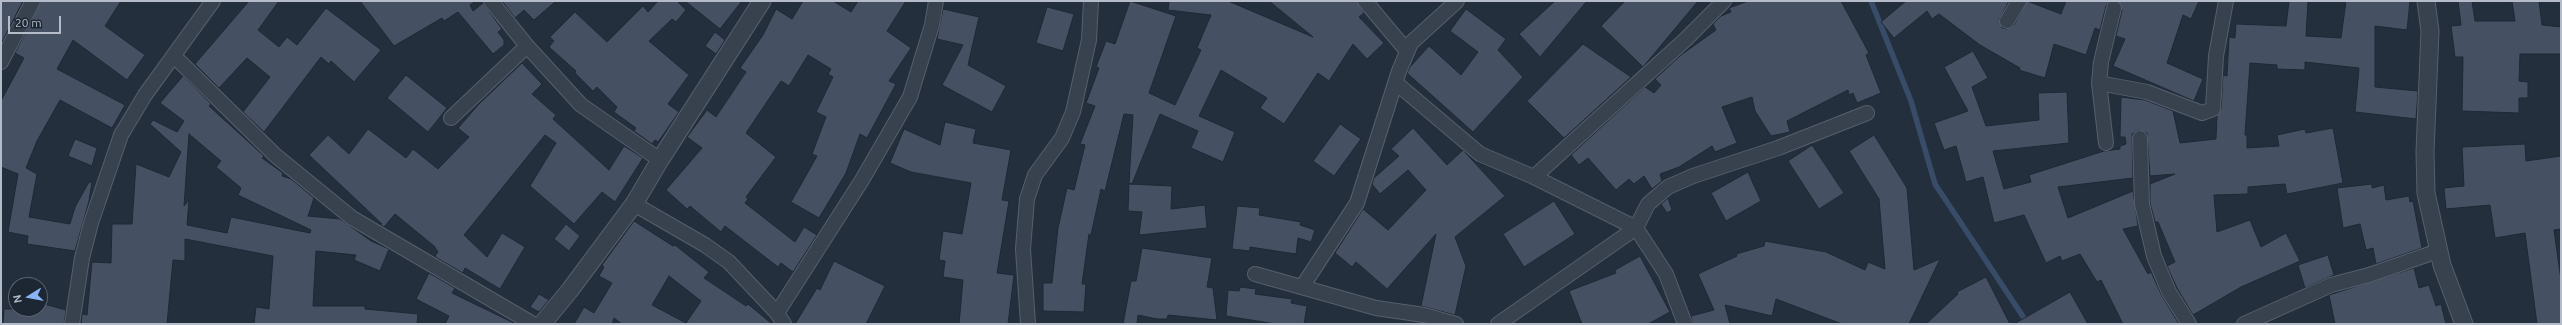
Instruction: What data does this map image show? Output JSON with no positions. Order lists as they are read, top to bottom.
{
  "scale_bar": "20 m",
  "north": "left"
}
